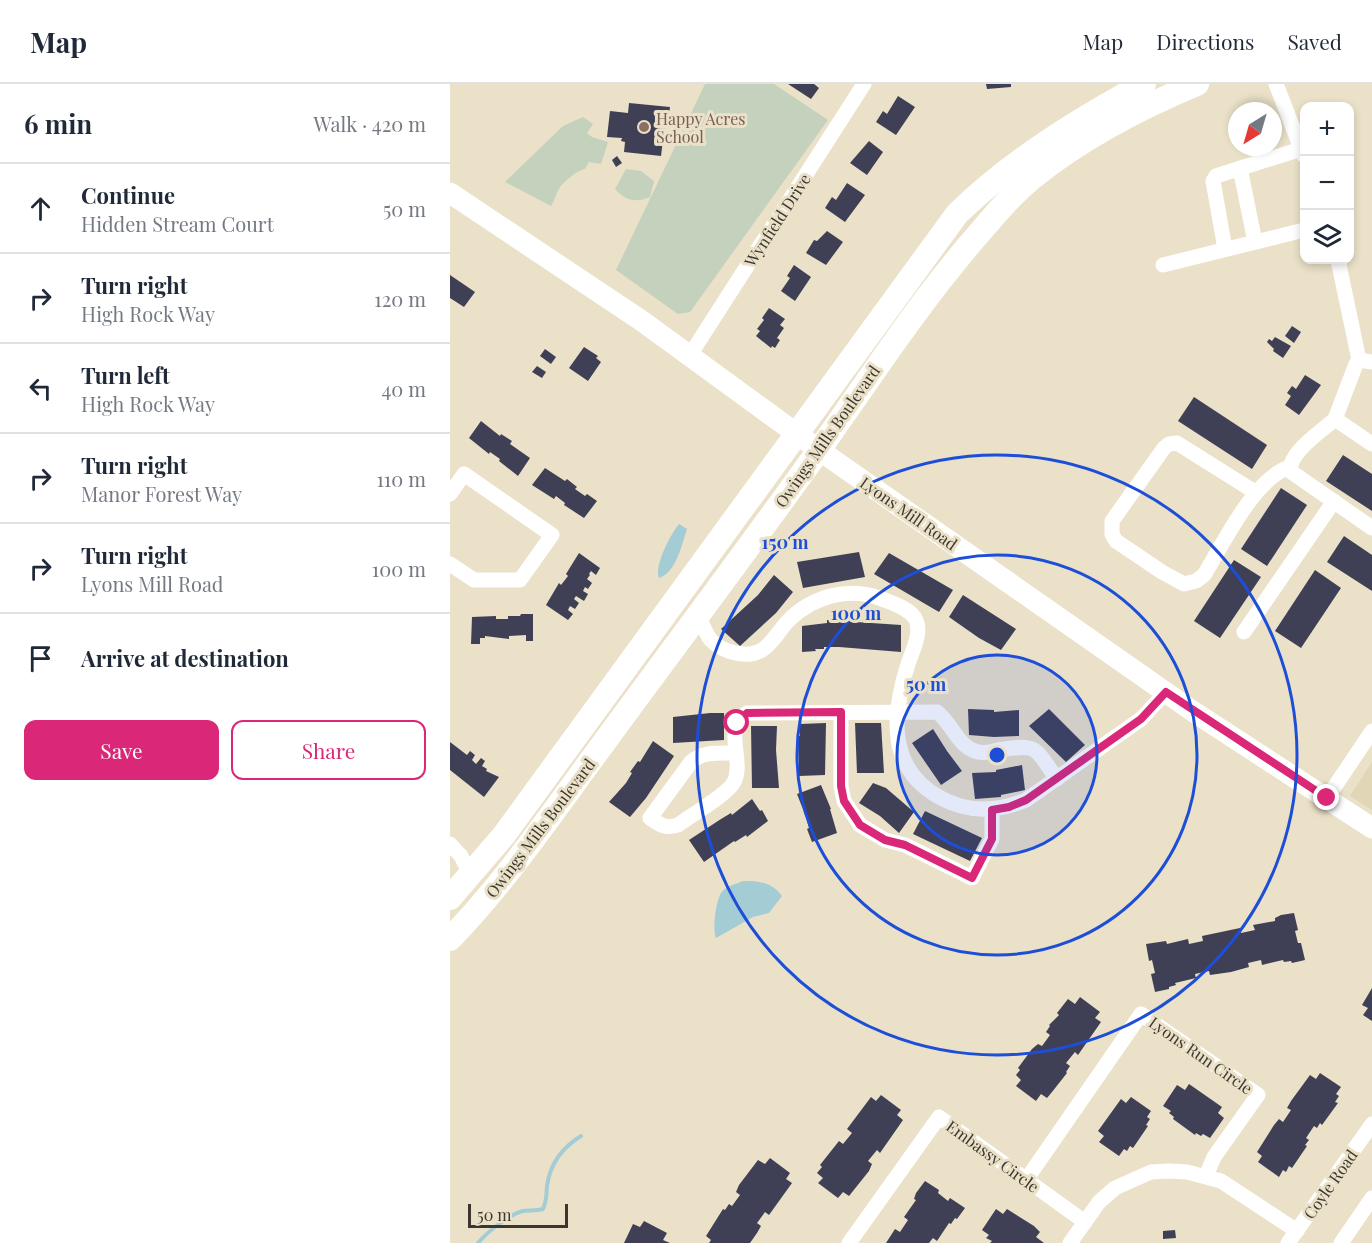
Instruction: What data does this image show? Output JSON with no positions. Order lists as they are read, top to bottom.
{
  "streets": {
    "main road": ["Owings Mills Boulevard", "Lyons Mill Road"],
    "street": [
      "Wynfield Drive",
      "Lyons Run Circle",
      "Embassy Circle",
      "Coyle Road"
    ]
  },
  "crossings": [
    ["Wynfield Drive", "Lyons Mill Road"],
    ["Owings Mills Boulevard", "Lyons Mill Road"],
    ["Lyons Run Circle", "Embassy Circle"]
  ],
  "places": ["Happy Acres School"],
  "scale_bar": "50 m",
  "north": "bottom left",
  "page": {
    "header": "Map",
    "nav": ["Map", "Directions", "Saved"],
    "heading": ["6 min", "Walk · 420 m"],
    "map_buttons": ["+", "−"],
    "list": [
      ["Continue", "Hidden Stream Court", "50 m"],
      ["Turn right", "High Rock Way", "120 m"],
      ["Turn left", "High Rock Way", "40 m"],
      ["Turn right", "Manor Forest Way", "110 m"],
      ["Turn right", "Lyons Mill Road", "100 m"],
      "Arrive at destination"
    ],
    "buttons": ["Save", "Share"],
    "scale": "50 m"
  },
  "rings": ["150 m", "100 m", "50 m"]
}
